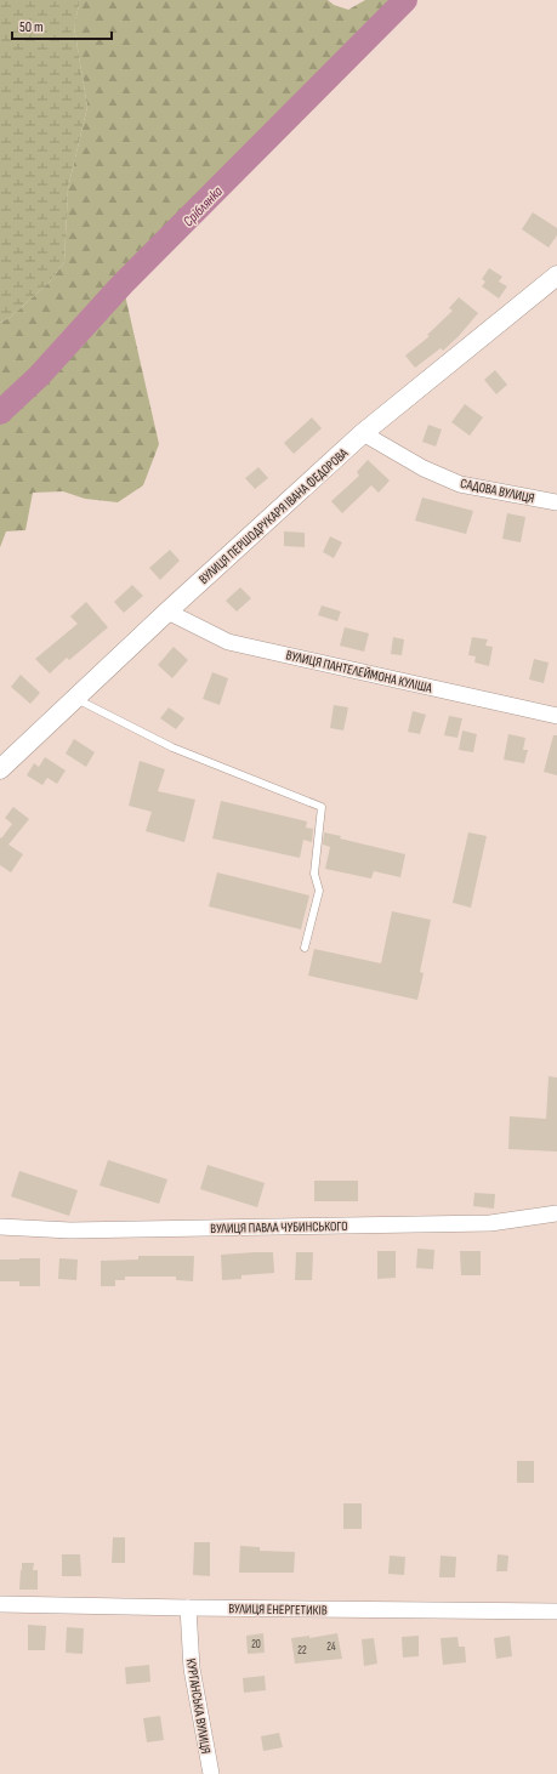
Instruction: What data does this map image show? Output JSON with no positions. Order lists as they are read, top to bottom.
{
  "streets": {
    "street": [
      "САДОВА ВУЛИЦЯ",
      "ВУЛИЦЯ ПЕРШОДРУКАРЯ ІВАНА ФЕДОРОВА",
      "ВУЛИЦЯ ПАНТЕЛЕЙМОНА КУЛІША",
      "ВУЛИЦЯ ПАВЛА ЧУБИНСЬКОГО",
      "ВУЛИЦЯ ЕНЕРГЕТИКІВ",
      "КУРГАНСЬКА ВУЛИЦЯ"
    ]
  },
  "crossings": [
    ["САДОВА ВУЛИЦЯ", "ВУЛИЦЯ ПЕРШОДРУКАРЯ ІВАНА ФЕДОРОВА"],
    ["ВУЛИЦЯ ПЕРШОДРУКАРЯ ІВАНА ФЕДОРОВА", "ВУЛИЦЯ ПАНТЕЛЕЙМОНА КУЛІША"],
    ["ВУЛИЦЯ ЕНЕРГЕТИКІВ", "КУРГАНСЬКА ВУЛИЦЯ"]
  ],
  "water": ["Сріблянка"],
  "house_numbers": ["20", "24", "22"],
  "scale_bar": "50 m"
}
